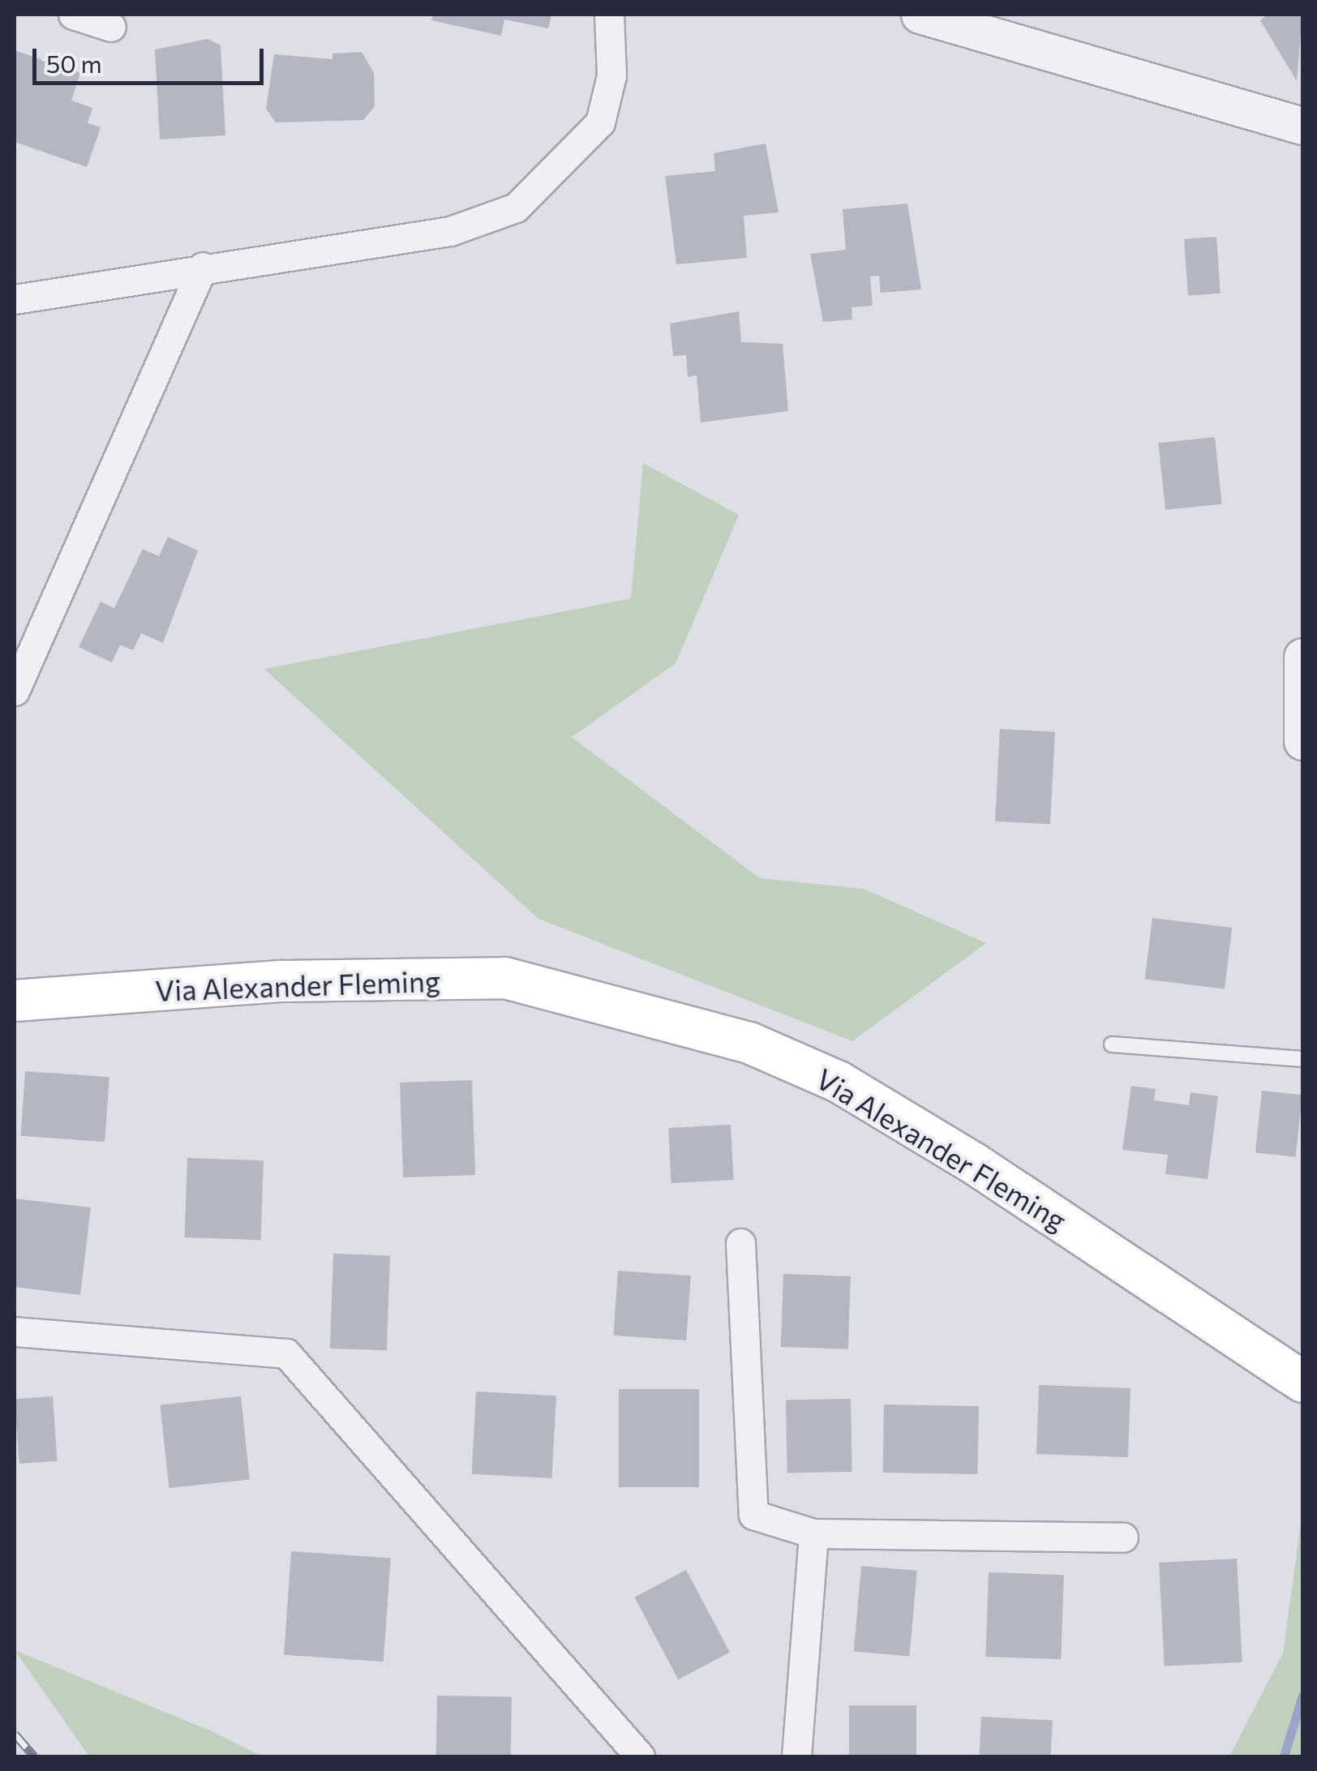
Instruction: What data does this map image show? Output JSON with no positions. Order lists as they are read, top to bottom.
{
  "streets": {
    "main road": ["Via Alexander Fleming"]
  },
  "scale_bar": "50 m"
}
